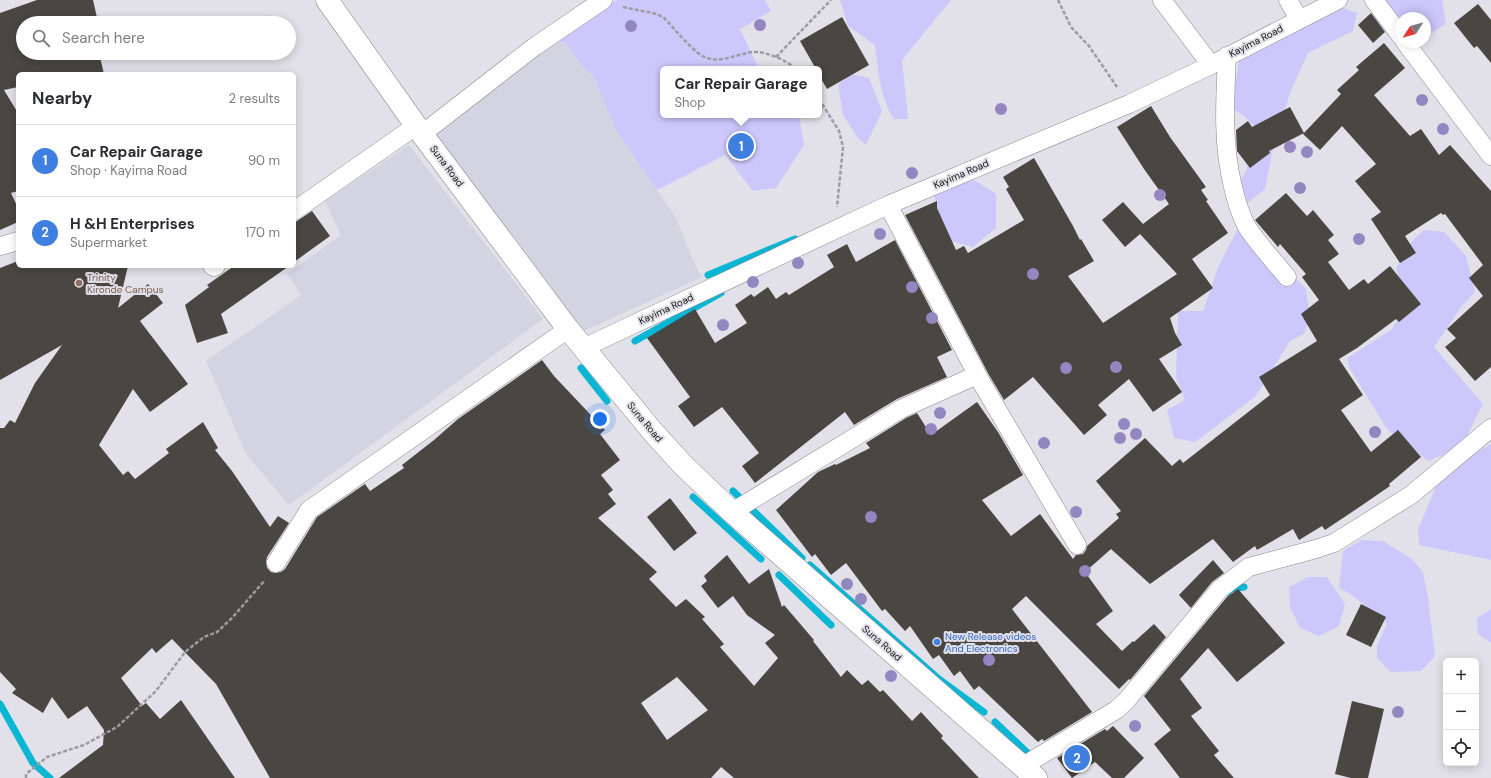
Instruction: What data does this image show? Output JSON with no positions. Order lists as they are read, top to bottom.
{
  "streets": {
    "street": ["Kayima Road", "Suna Road"]
  },
  "crossings": [
    ["Kayima Road", "Suna Road"]
  ],
  "places": ["Trinity Kironde Campus", "New Release videos And Electronics"],
  "north": "bottom left",
  "page": {
    "search": "Search here",
    "popup": ["Car Repair Garage", "Shop"],
    "heading": ["Nearby", "2 results"],
    "list": [
      {
        "mark": "1",
        "name": "Car Repair Garage",
        "note": "Shop · Kayima Road",
        "value": "90 m"
      },
      {
        "mark": "2",
        "name": "H &H Enterprises",
        "note": "Supermarket",
        "value": "170 m"
      }
    ],
    "pins": ["1", "2"],
    "map_buttons": ["+", "−"]
  }
}
